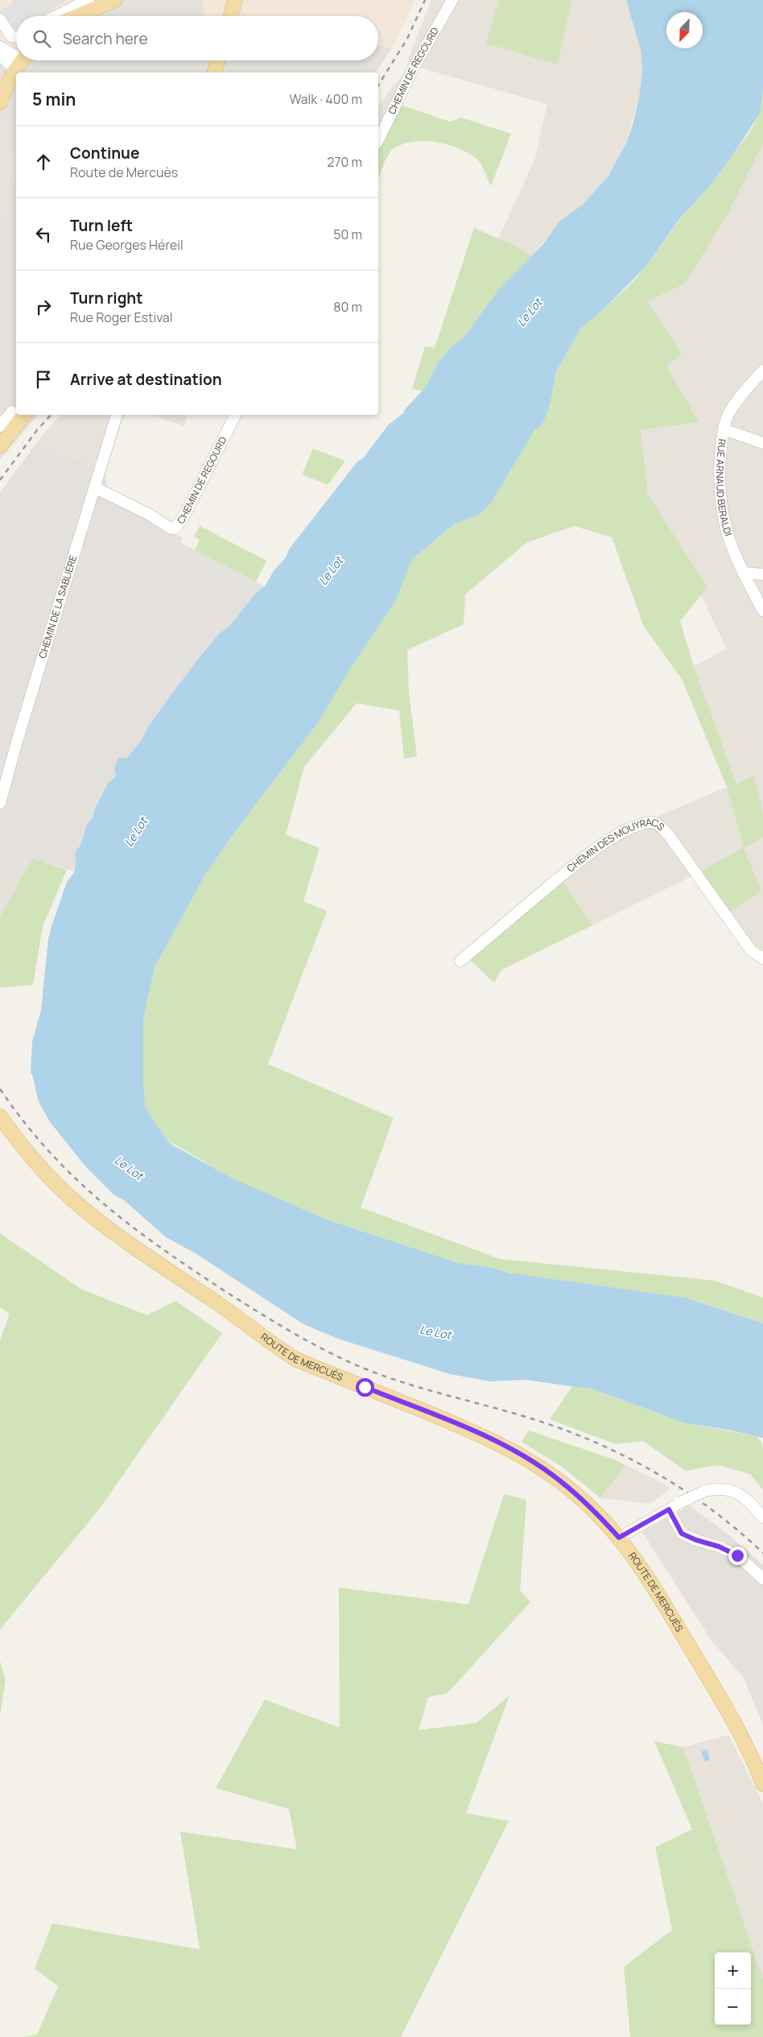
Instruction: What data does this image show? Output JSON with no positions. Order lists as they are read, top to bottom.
{
  "streets": {
    "main road": ["ROUTE DE MERCUÈS"],
    "street": [
      "CHEMIN DE REGOURD",
      "RUE ARNAUD BERALDI",
      "CHEMIN DE LA SABLIÈRE",
      "CHEMIN DES MOUYRACS"
    ]
  },
  "crossings": [
    ["CHEMIN DE REGOURD", "CHEMIN DE LA SABLIÈRE"]
  ],
  "water": ["Le Lot"],
  "north": "bottom left",
  "page": {
    "search": "Search here",
    "heading": ["5 min", "Walk · 400 m"],
    "list": [
      ["Continue", "Route de Mercuès", "270 m"],
      ["Turn left", "Rue Georges Héreil", "50 m"],
      ["Turn right", "Rue Roger Estival", "80 m"],
      "Arrive at destination"
    ],
    "map_buttons": ["+", "−"]
  }
}
